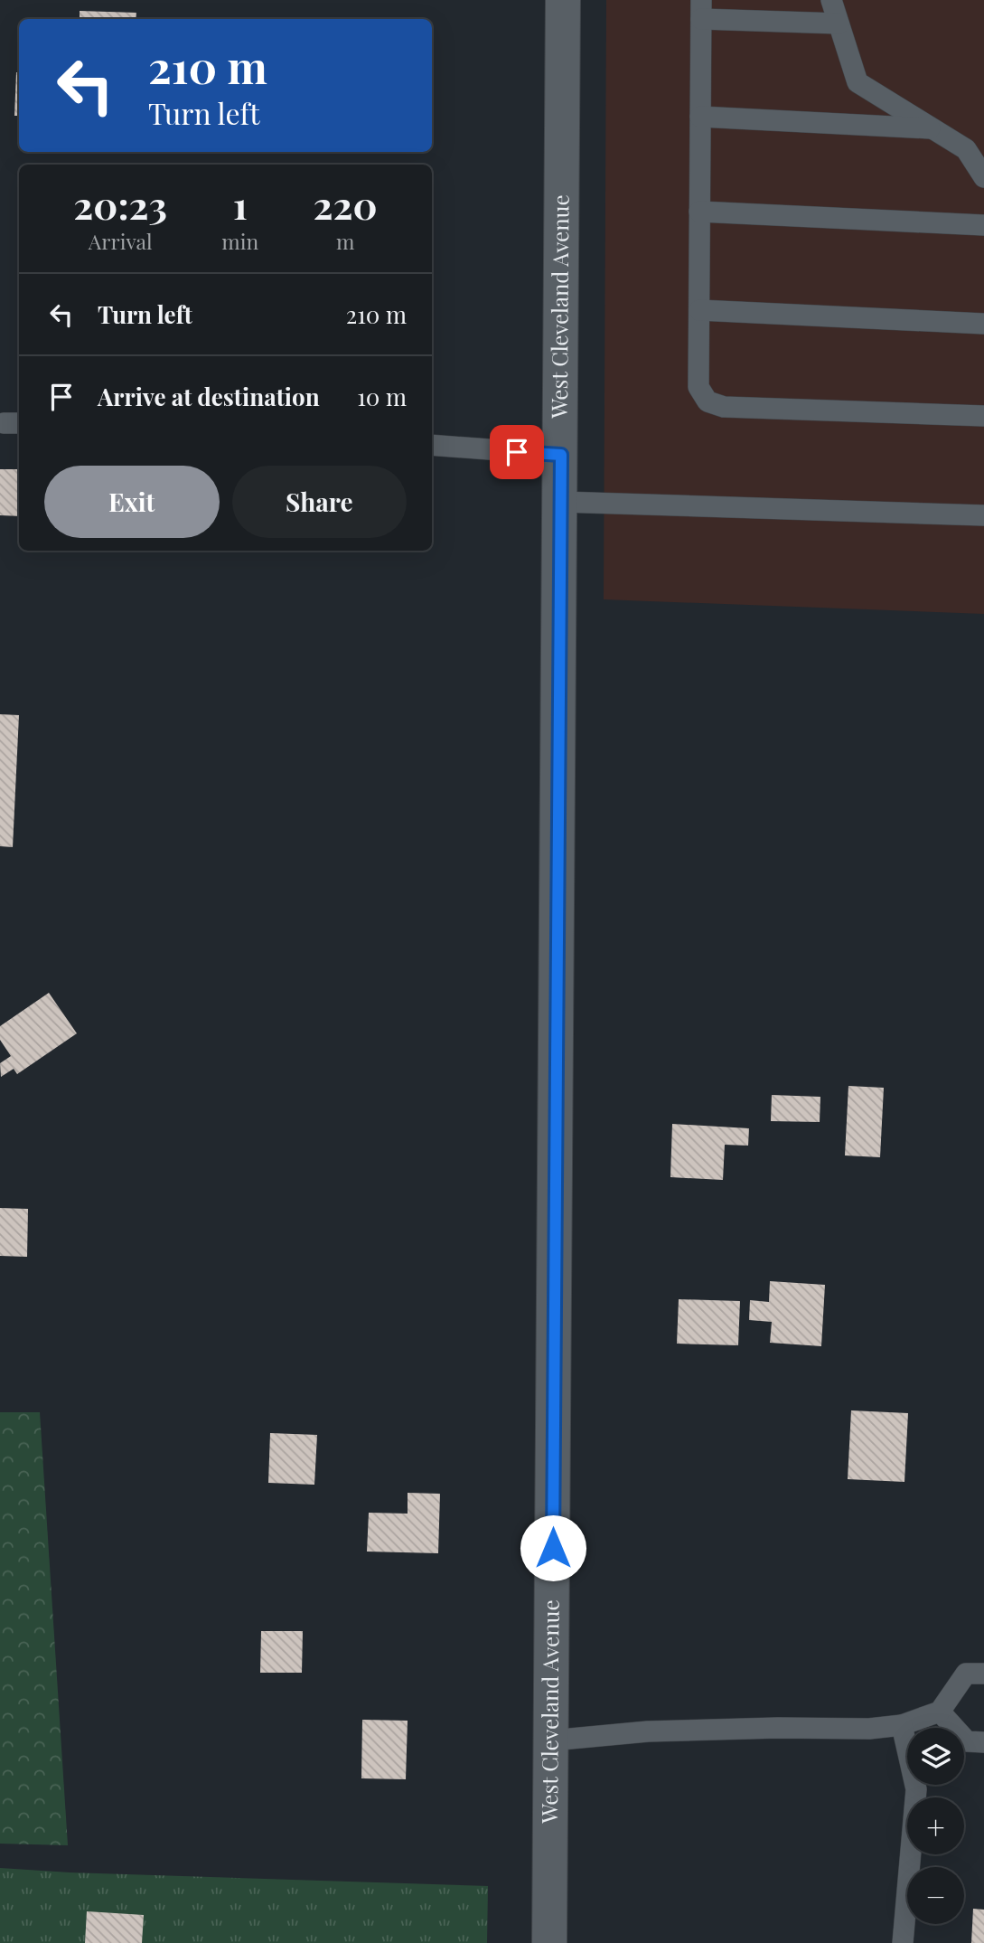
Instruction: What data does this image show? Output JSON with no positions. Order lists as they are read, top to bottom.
{
  "streets": {
    "main road": ["West Cleveland Avenue"]
  },
  "page": {
    "turn": ["210 m", "Turn left"],
    "eta": [
      "20:23",
      "Arrival",
      "1",
      "min",
      "220",
      "m"
    ],
    "list": [
      {
        "name": "Turn left",
        "value": "210 m"
      },
      {
        "name": "Arrive at destination",
        "value": "10 m"
      }
    ],
    "buttons": ["Exit", "Share"],
    "map_buttons": ["+", "−"]
  }
}
